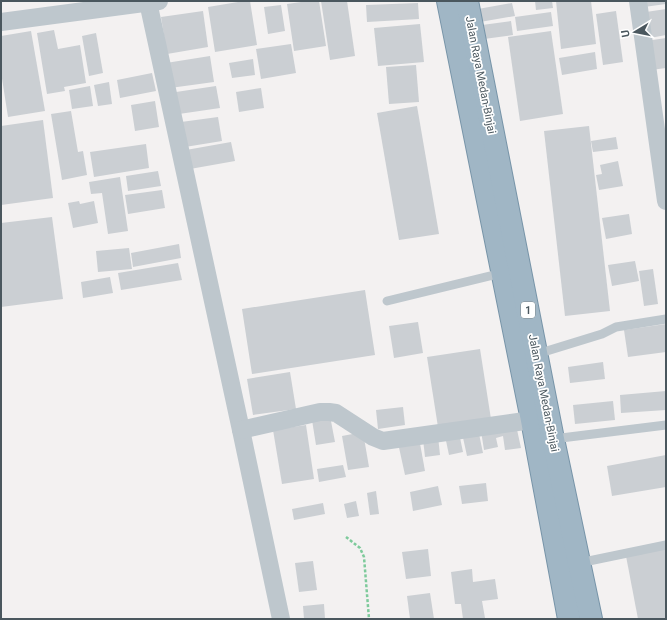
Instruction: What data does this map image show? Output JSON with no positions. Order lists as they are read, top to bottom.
{
  "streets": {
    "highway": ["Jalan Raya Medan-Binjai", "1"]
  },
  "north": "left"
}
